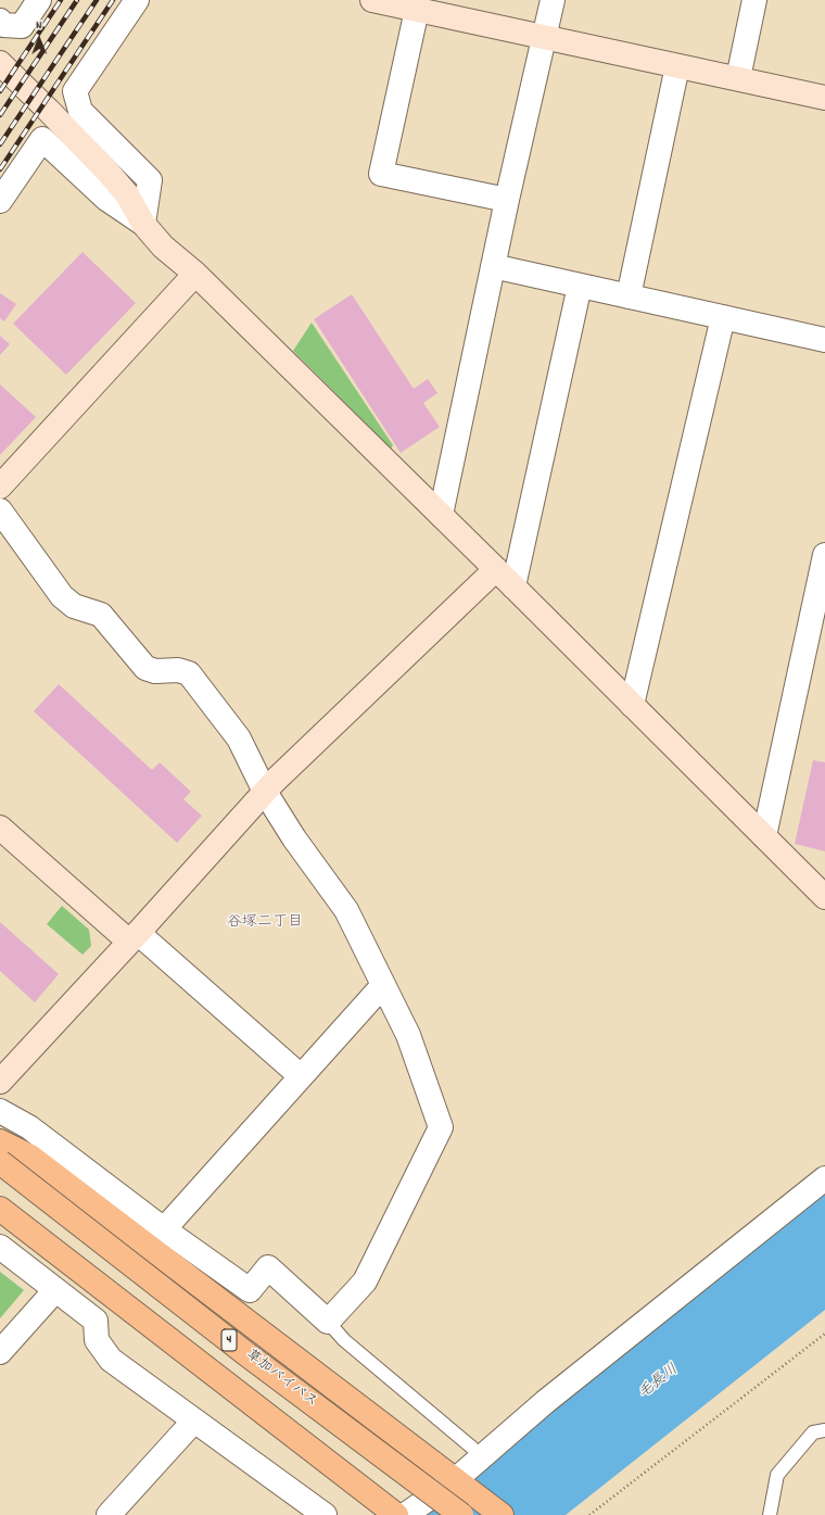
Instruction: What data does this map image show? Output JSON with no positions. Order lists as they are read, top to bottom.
{
  "streets": {
    "highway": ["4", "草加バイパス"]
  },
  "districts": ["谷塚二丁目"],
  "water": ["毛長川"],
  "north": "top"
}
